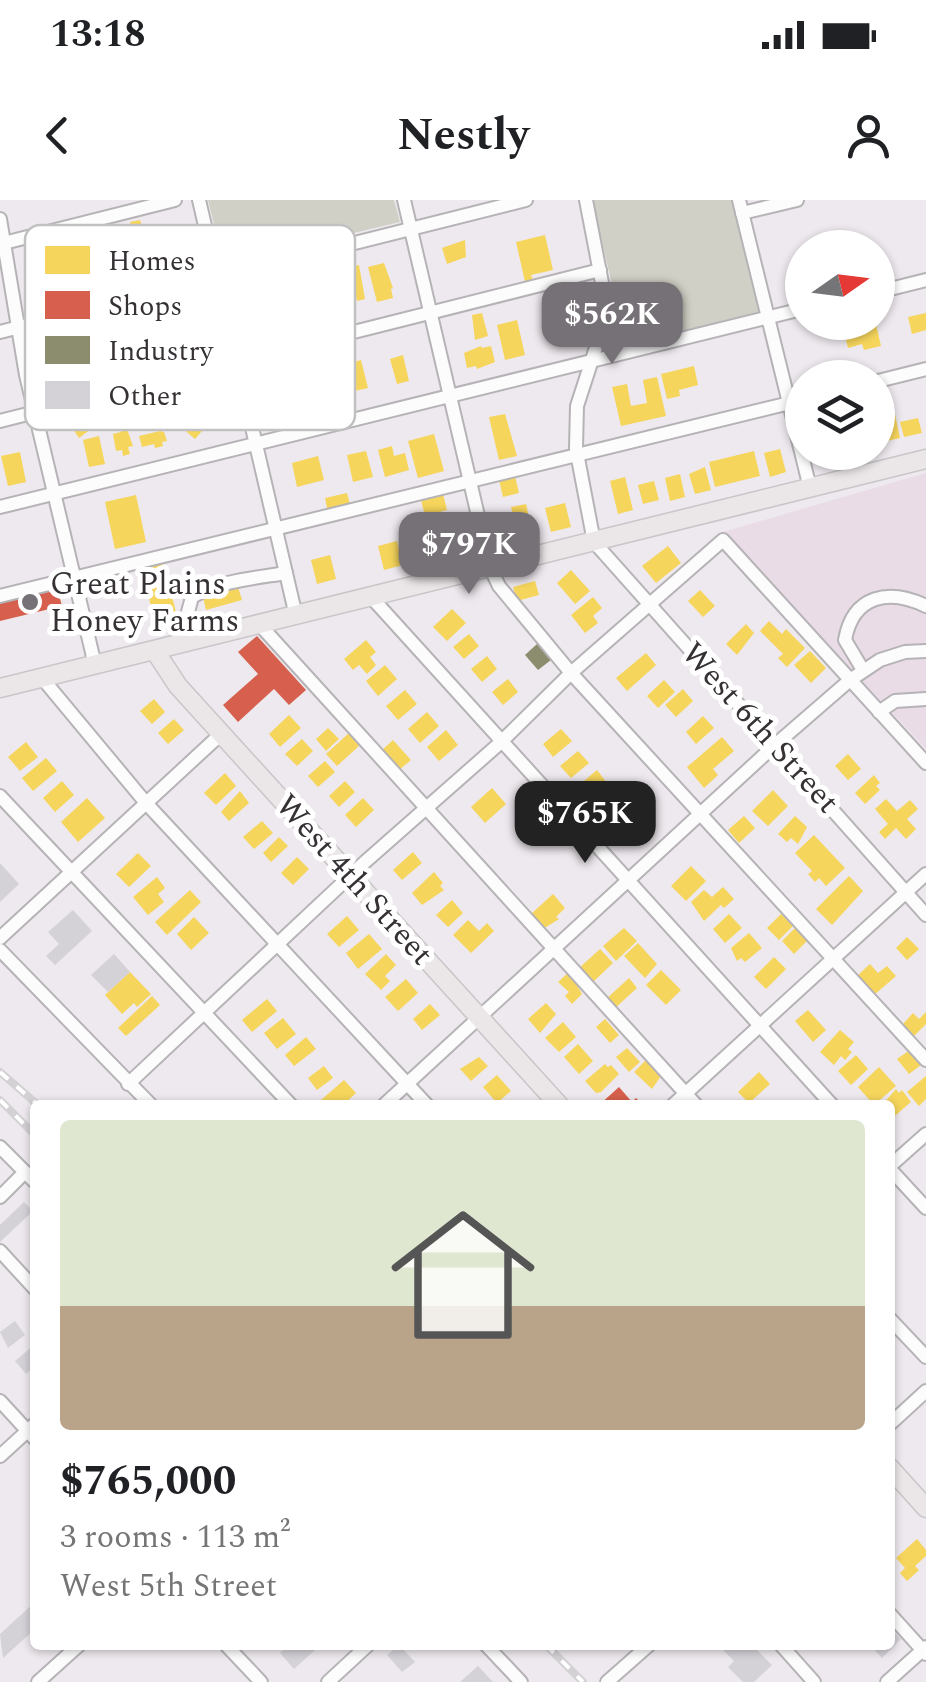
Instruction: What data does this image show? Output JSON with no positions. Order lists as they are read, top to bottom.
{
  "streets": {
    "main road": ["West 4th Street"],
    "street": ["West 6th Street"]
  },
  "places": ["Great Plains Honey Farms"],
  "legend": [
    "Homes",
    "Shops",
    "Industry",
    "Other"
  ],
  "north": "right",
  "page": {
    "status": "13:18",
    "header": "Nestly",
    "price": ["$562K", "$797K", "$765K"],
    "list": [
      {
        "name": "$765,000",
        "note": "3 rooms · 113 m² · West 5th Street"
      }
    ]
  }
}
